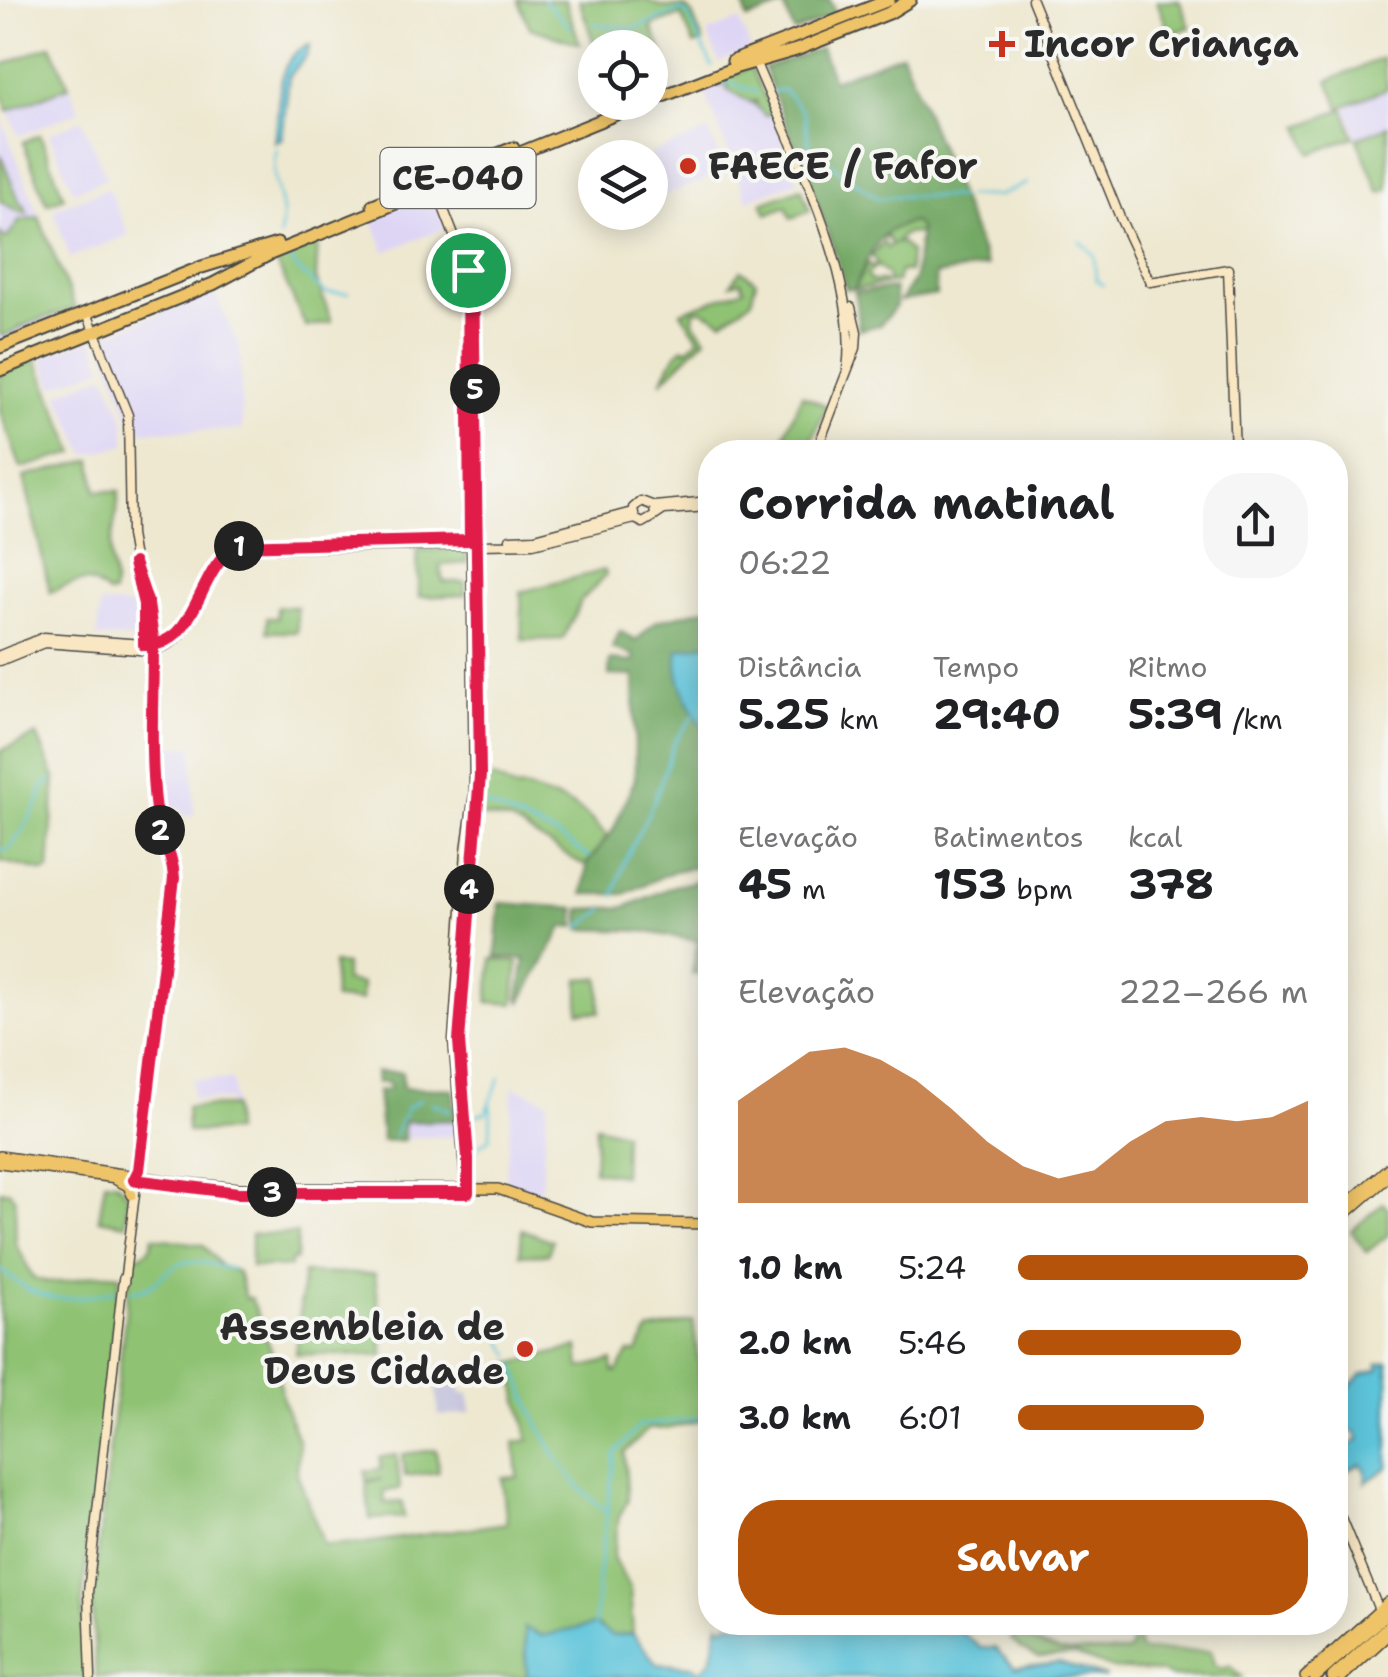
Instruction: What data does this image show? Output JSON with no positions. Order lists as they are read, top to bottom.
{
  "streets": {
    "highway": ["CE-040"]
  },
  "places": {
    "health": ["Incor Criança"],
    "other": ["FAECE / Fafor", "Assembleia de Deus Cidade"]
  },
  "page": {
    "pins": [
      "5",
      "1",
      "2",
      "4",
      "3"
    ],
    "heading": ["Corrida matinal", "06:22"],
    "stats": [
      ["Distância", "5.25 km"],
      ["Tempo", "29:40"],
      ["Ritmo", "5:39 /km"],
      ["Elevação", "45 m"],
      ["Batimentos", "153 bpm"],
      ["kcal", "378"]
    ],
    "chart": ["Elevação", "222–266 m"],
    "list": [
      {
        "name": "1.0 km",
        "note": "5:24"
      },
      {
        "name": "2.0 km",
        "note": "5:46"
      },
      {
        "name": "3.0 km",
        "note": "6:01"
      }
    ],
    "buttons": "Salvar"
  }
}
